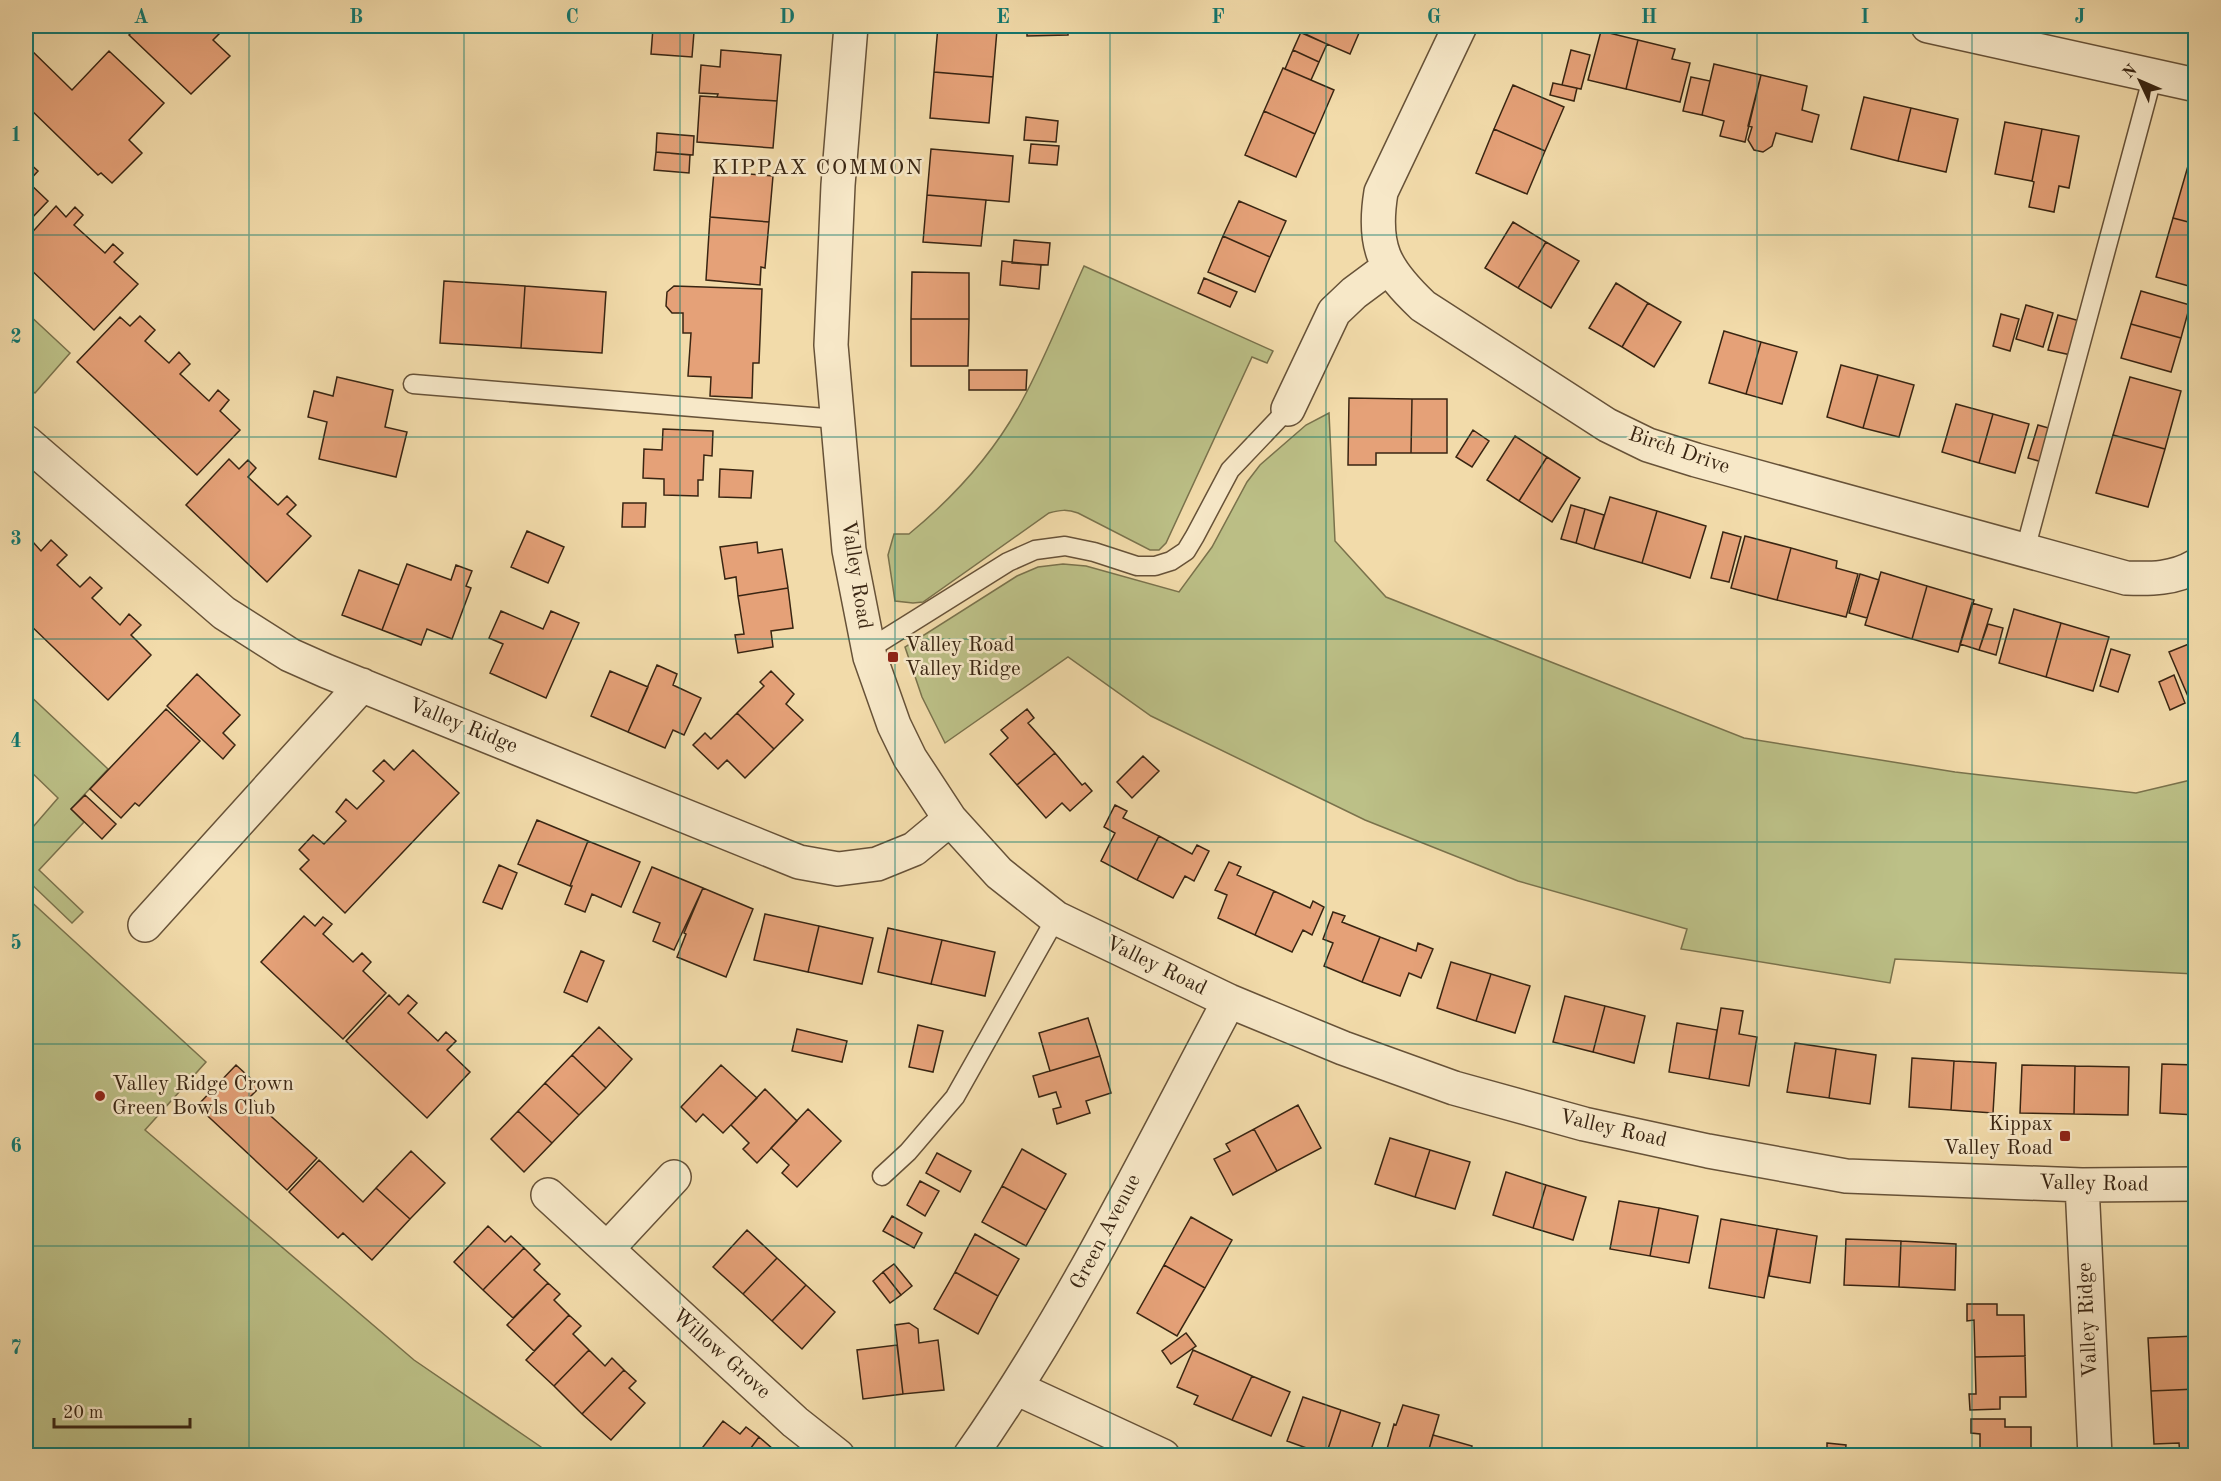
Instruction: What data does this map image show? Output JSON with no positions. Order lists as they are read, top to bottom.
{
  "streets": {
    "street": [
      "Birch Drive",
      "Valley Road",
      "Valley Ridge",
      "Green Avenue",
      "Willow Grove"
    ]
  },
  "crossings": [
    ["Valley Road", "Valley Ridge"],
    ["Valley Road", "Green Avenue"]
  ],
  "districts": ["KIPPAX COMMON"],
  "places": {
    "transit": ["Valley Road Valley Ridge", "Kippax Valley Road"],
    "other": ["Valley Ridge Crown Green Bowls Club"]
  },
  "scale_bar": "20 m",
  "north": "top left",
  "grid": {
    "columns": [
      "A",
      "B",
      "C",
      "D",
      "E",
      "F",
      "G",
      "H",
      "I",
      "J"
    ],
    "rows": [
      "1",
      "2",
      "3",
      "4",
      "5",
      "6",
      "7"
    ]
  }
}
